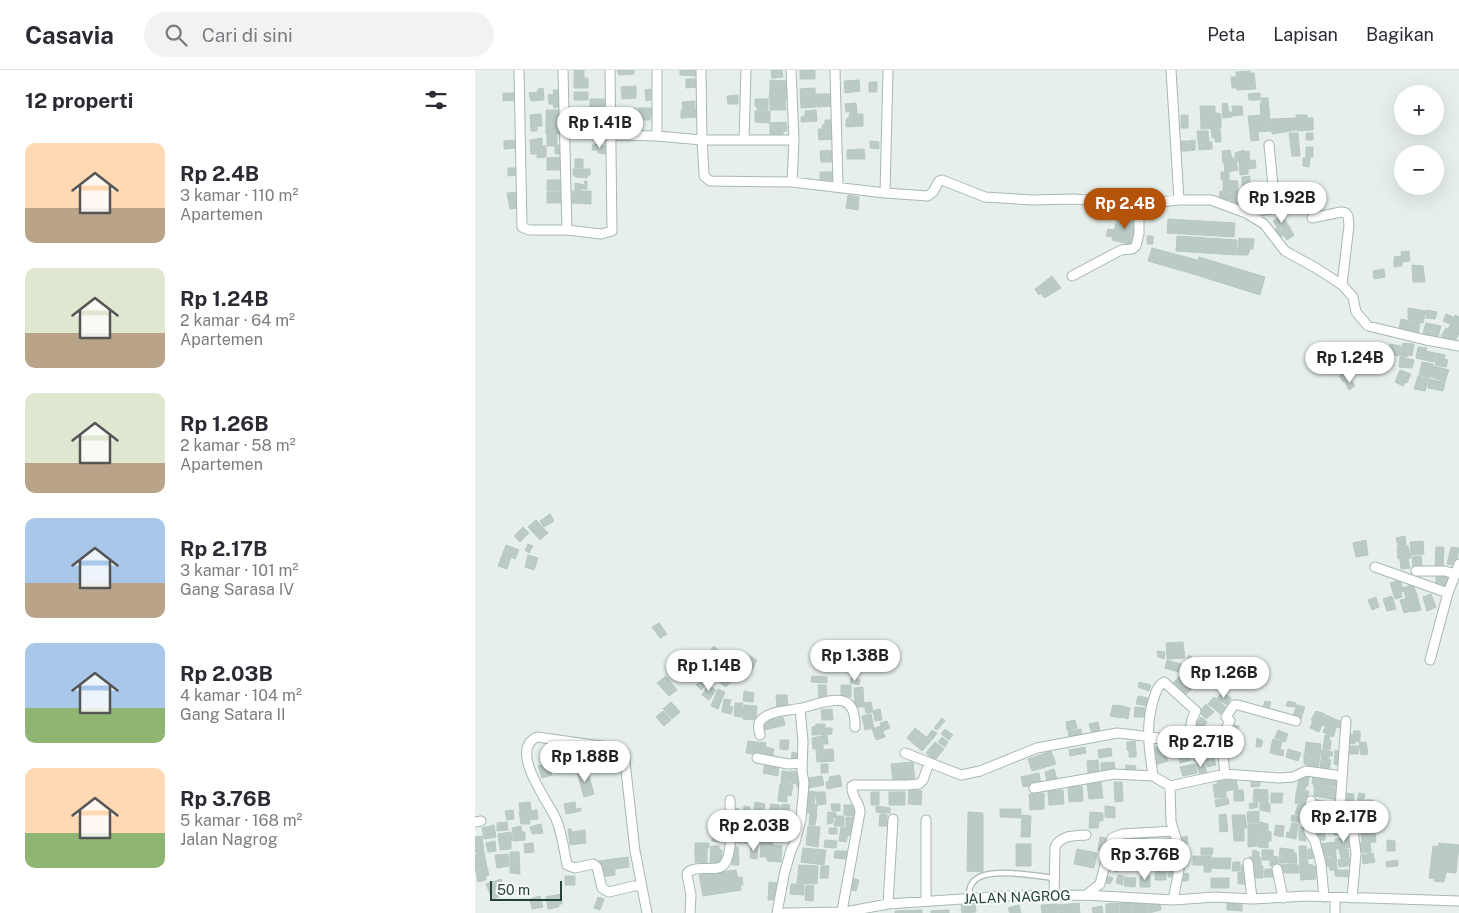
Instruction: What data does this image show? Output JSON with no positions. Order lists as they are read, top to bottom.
{
  "streets": {
    "street": ["JALAN NAGROG"]
  },
  "scale_bar": "50 m",
  "page": {
    "header": "Casavia",
    "search": "Cari di sini",
    "nav": ["Peta", "Lapisan", "Bagikan"],
    "heading": "12 properti",
    "map_buttons": ["+", "−"],
    "price": [
      "Rp 1.41B",
      "Rp 1.92B",
      "Rp 2.4B",
      "Rp 1.24B",
      "Rp 1.38B",
      "Rp 1.14B",
      "Rp 1.26B",
      "Rp 2.71B",
      "Rp 1.88B",
      "Rp 2.17B",
      "Rp 2.03B",
      "Rp 3.76B"
    ],
    "list": [
      {
        "name": "Rp 2.4B",
        "note": "3 kamar · 110 m² · Apartemen"
      },
      {
        "name": "Rp 1.24B",
        "note": "2 kamar · 64 m² · Apartemen"
      },
      {
        "name": "Rp 1.26B",
        "note": "2 kamar · 58 m² · Apartemen"
      },
      {
        "name": "Rp 2.17B",
        "note": "3 kamar · 101 m² · Gang Sarasa IV"
      },
      {
        "name": "Rp 2.03B",
        "note": "4 kamar · 104 m² · Gang Satara II"
      },
      {
        "name": "Rp 3.76B",
        "note": "5 kamar · 168 m² · Jalan Nagrog"
      }
    ],
    "scale": "50 m"
  }
}
